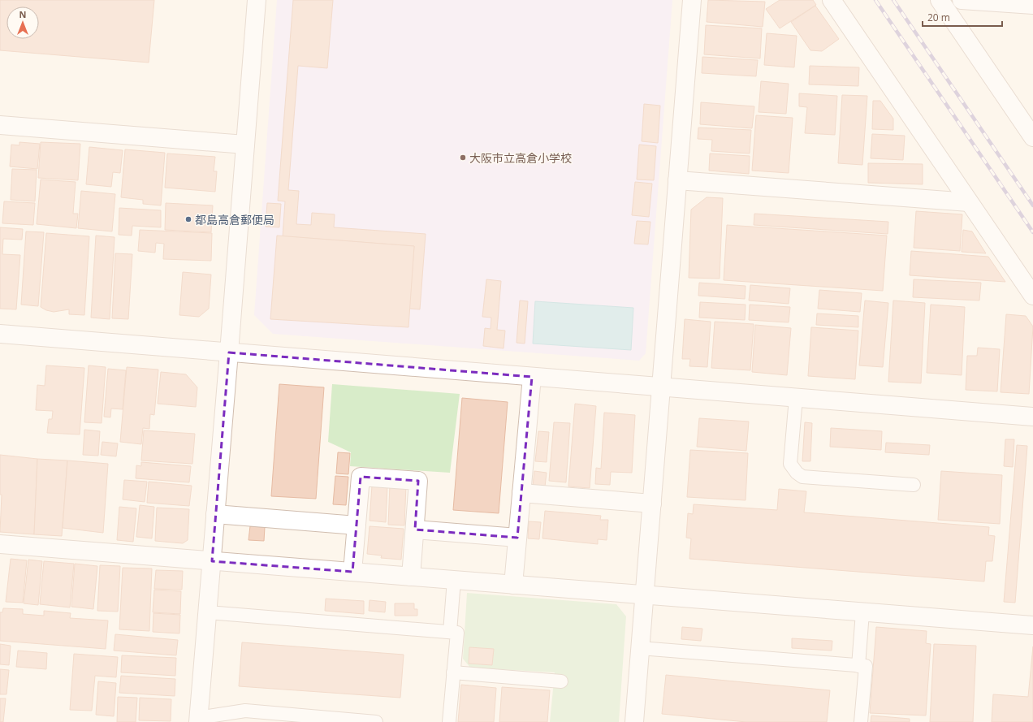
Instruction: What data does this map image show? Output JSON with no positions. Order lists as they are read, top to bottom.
{
  "places": ["大阪市立高倉小学校", "都島高倉郵便局"],
  "scale_bar": "20 m",
  "north": "top"
}
